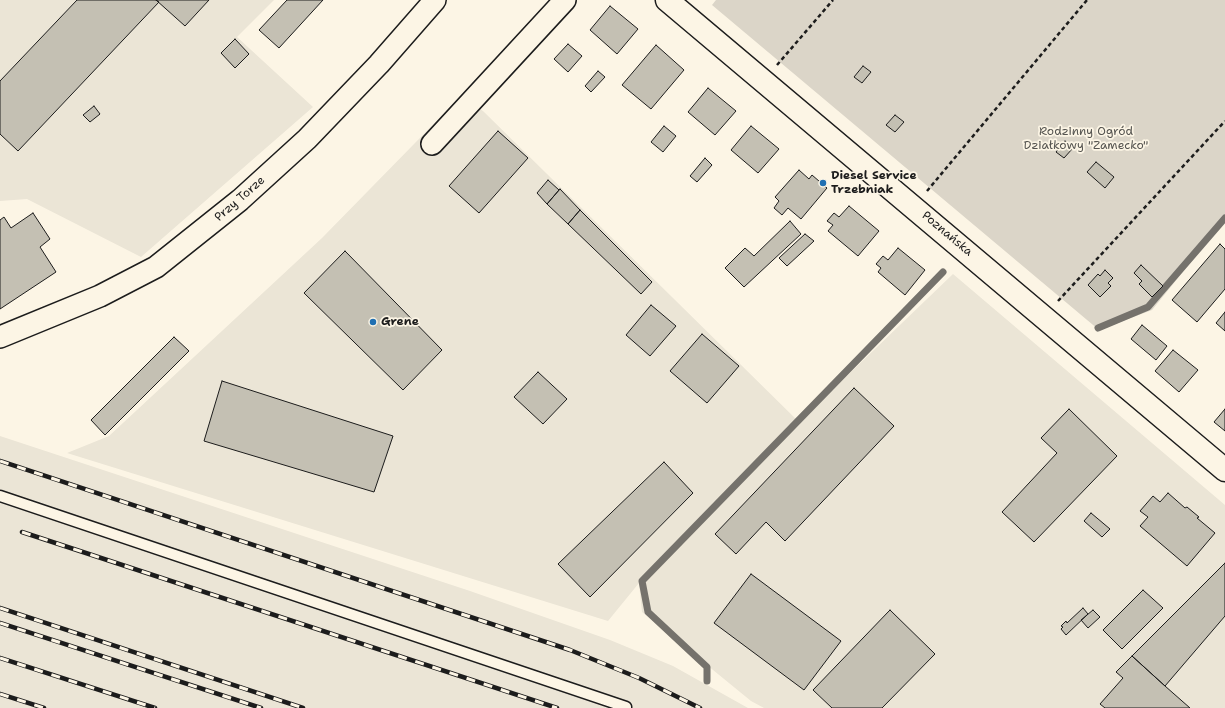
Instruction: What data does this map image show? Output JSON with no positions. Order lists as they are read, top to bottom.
{
  "streets": {
    "street": ["Przy Torze", "Poznańska"]
  },
  "parks": ["Rodzinny Ogród Działkowy \"Zamecko\""],
  "places": ["Diesel Service Trzebniak", "Grene"]
}
